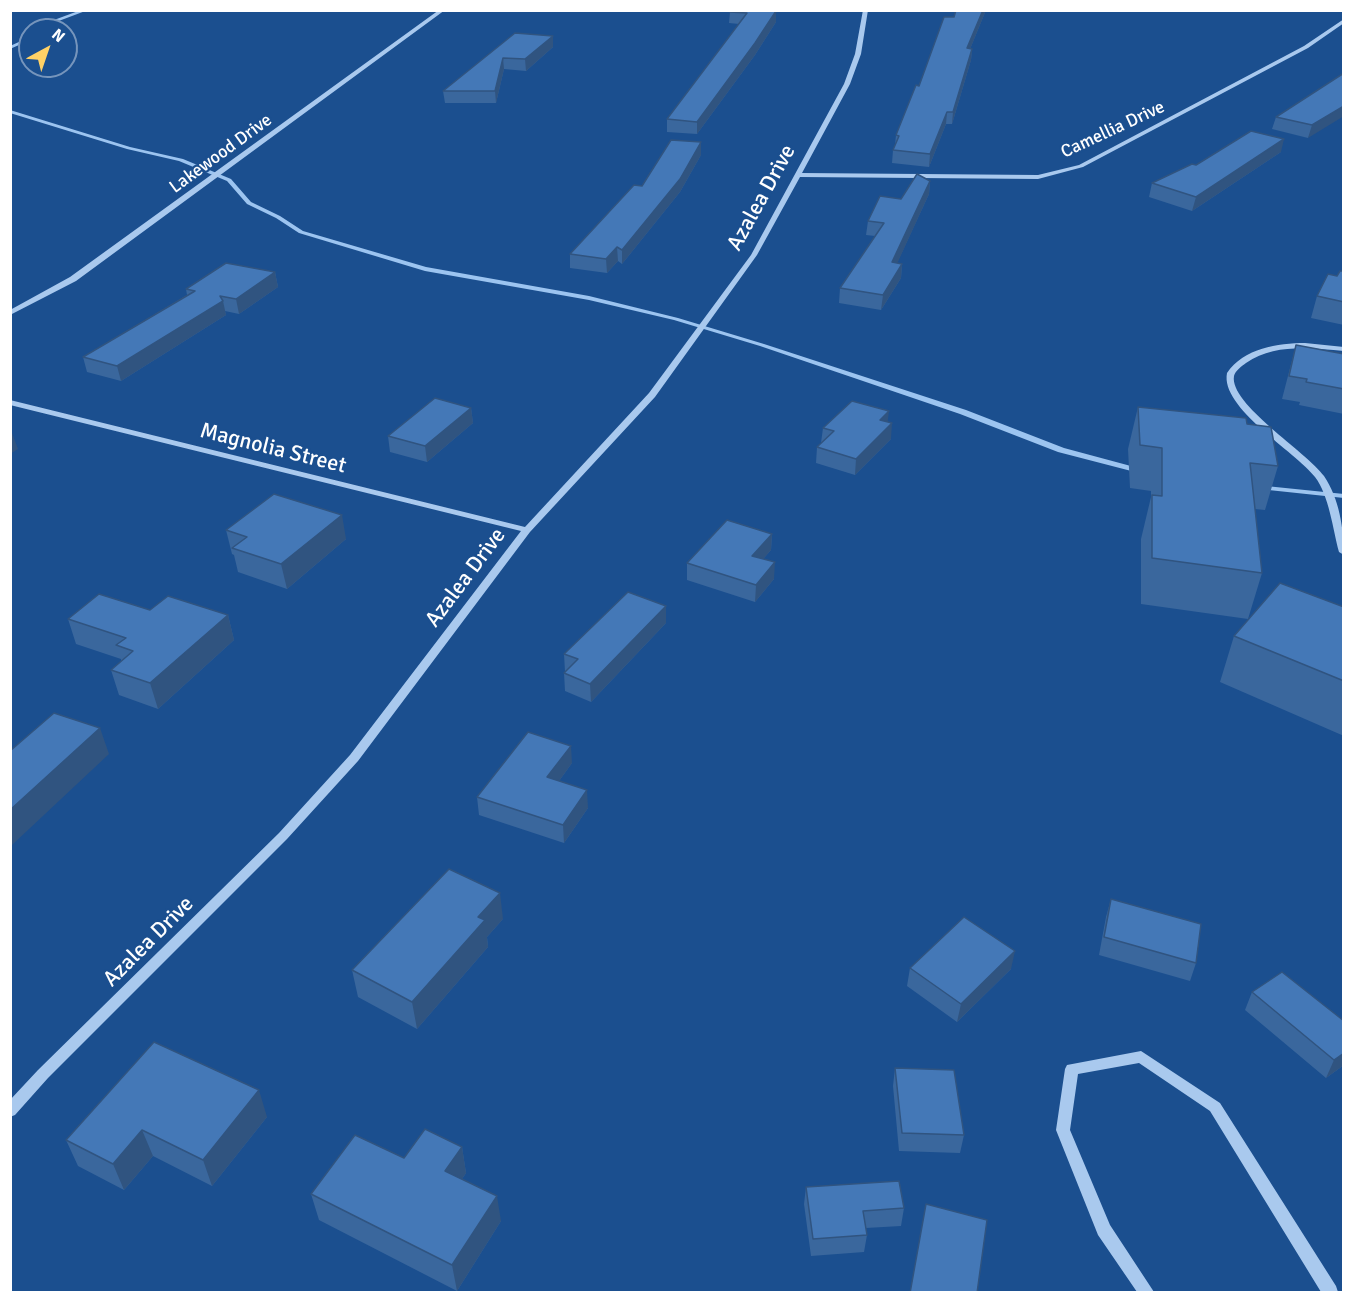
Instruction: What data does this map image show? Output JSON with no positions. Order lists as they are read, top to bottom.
{
  "streets": {
    "street": [
      "Camellia Drive",
      "Lakewood Drive",
      "Azalea Drive",
      "Magnolia Street"
    ]
  },
  "crossings": [
    ["Camellia Drive", "Azalea Drive"],
    ["Azalea Drive", "Magnolia Street"]
  ],
  "north": "top right"
}
